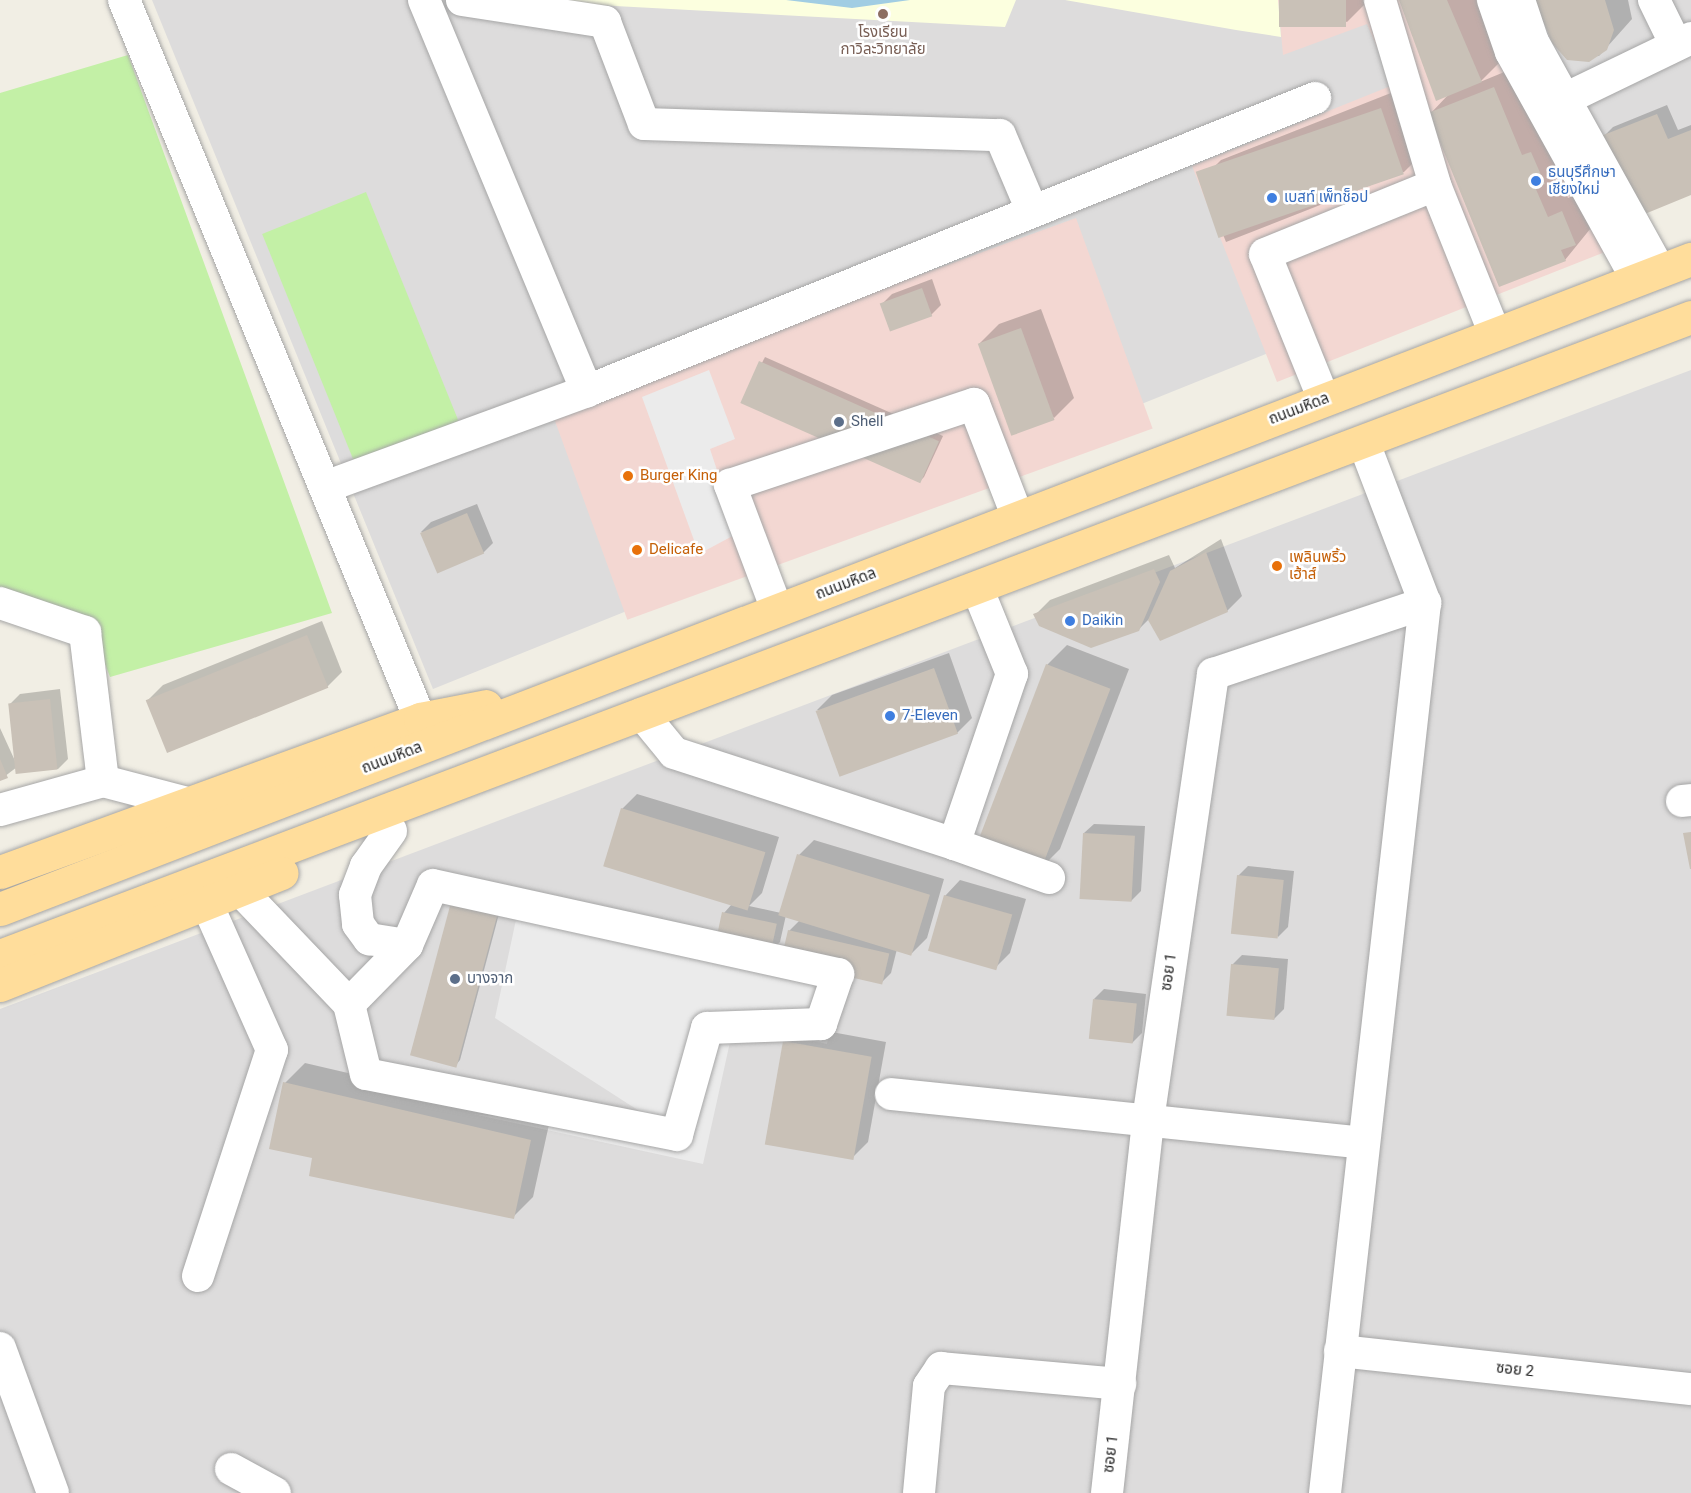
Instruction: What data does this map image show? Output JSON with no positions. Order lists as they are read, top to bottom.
{
  "streets": {
    "main road": ["ถนนมหิดล"],
    "street": ["ซอย 1", "ซอย 2"]
  },
  "places": [
    "โรงเรียน กาวิละวิทยาลัย",
    "ธนบุรีศึกษา เชียงใหม่",
    "เบสท์ เพ็ทช็อป",
    "Shell",
    "Burger King",
    "Delicafe",
    "เพลินพริ้ว เฮ้าส์",
    "Daikin",
    "7-Eleven",
    "บางจาก"
  ]
}
